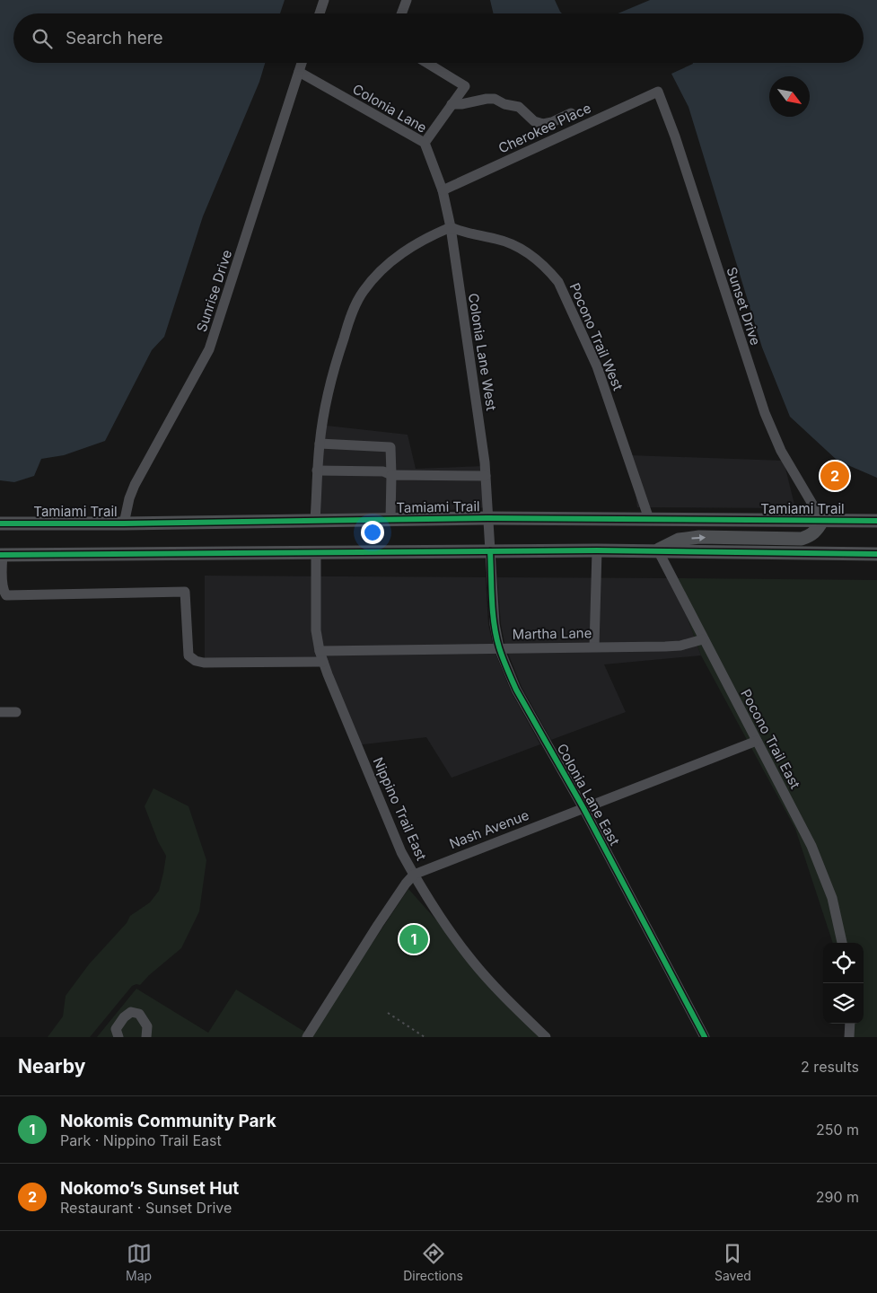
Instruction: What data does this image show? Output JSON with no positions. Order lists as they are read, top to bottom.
{
  "streets": {
    "main road": ["Tamiami Trail"],
    "street": [
      "Colonia Lane",
      "Cherokee Place",
      "Sunrise Drive",
      "Sunset Drive",
      "Pocono Trail West",
      "Colonia Lane West",
      "Martha Lane",
      "Pocono Trail East",
      "Colonia Lane East",
      "Nippino Trail East",
      "Nash Avenue"
    ]
  },
  "crossings": [
    ["Colonia Lane", "Cherokee Place"],
    ["Colonia Lane", "Sunrise Drive"],
    ["Colonia Lane", "Colonia Lane West"],
    ["Cherokee Place", "Sunset Drive"],
    ["Cherokee Place", "Colonia Lane West"],
    ["Sunrise Drive", "Tamiami Trail"],
    ["Sunset Drive", "Tamiami Trail"],
    ["Pocono Trail West", "Colonia Lane West"],
    ["Pocono Trail West", "Tamiami Trail"],
    ["Colonia Lane West", "Tamiami Trail"],
    ["Colonia Lane West", "Colonia Lane East"],
    ["Martha Lane", "Pocono Trail East"],
    ["Martha Lane", "Colonia Lane East"],
    ["Martha Lane", "Nippino Trail East"],
    ["Pocono Trail East", "Nash Avenue"],
    ["Colonia Lane East", "Nash Avenue"],
    ["Nippino Trail East", "Nash Avenue"]
  ],
  "north": "bottom right",
  "page": {
    "search": "Search here",
    "pins": ["2", "1"],
    "heading": ["Nearby", "2 results"],
    "list": [
      {
        "mark": "1",
        "name": "Nokomis Community Park",
        "note": "Park · Nippino Trail East",
        "value": "250 m"
      },
      {
        "mark": "2",
        "name": "Nokomo’s Sunset Hut",
        "note": "Restaurant · Sunset Drive",
        "value": "290 m"
      }
    ],
    "nav": ["Map", "Directions", "Saved"]
  }
}
